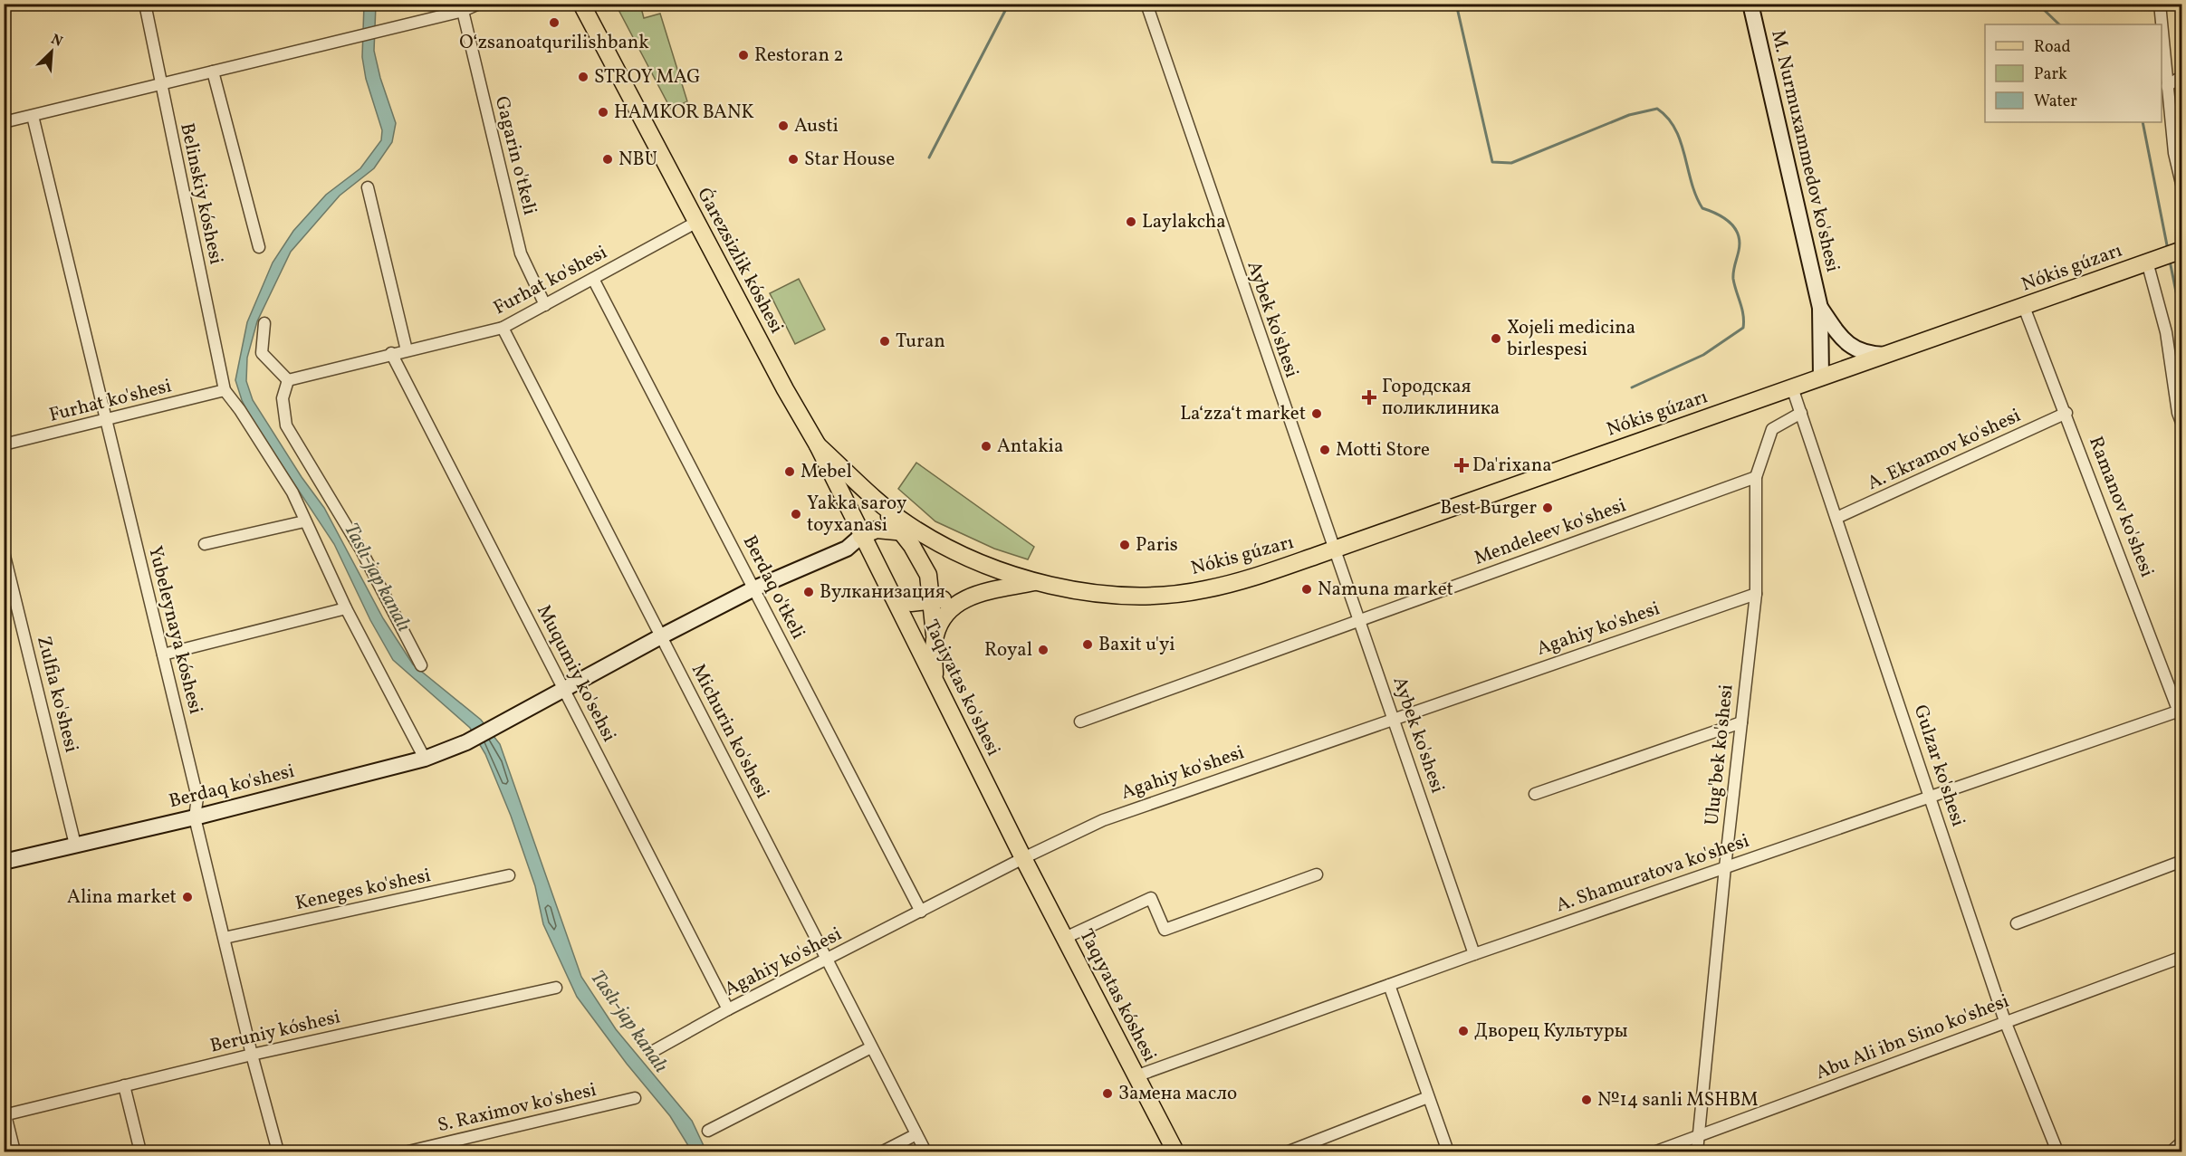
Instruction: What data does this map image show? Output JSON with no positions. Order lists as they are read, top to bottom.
{
  "streets": {
    "main road": [
      "Ǵarezsizlik kóshesi",
      "Nókis gúzarı",
      "Taqiyatas ko'shesi",
      "Taqıyatas kóshesi"
    ],
    "street": [
      "M. Nurmuxammedov ko'shesi",
      "Gagarin o'tkeli",
      "Belinskiy kóshesi",
      "Furhat ko'shesi",
      "Aybek ko'shesi",
      "A. Ekramov ko'shesi",
      "Ramanov ko'shesi",
      "Mendeleev ko'shesi",
      "Berdaq o'tkeli",
      "Agahiy ko'shesi",
      "Yubeleynaya kóshesi",
      "Muqumiy ko'sehsi",
      "Zulfia ko'shesi",
      "Michurin ko'shesi",
      "Ulug'bek ko'shesi",
      "Gulzar ko'shesi",
      "Berdaq ko'shesi",
      "A. Shamuratova ko'shesi",
      "Keneges ko'shesi",
      "Beruniy kóshesi",
      "Abu Ali ibn Sino ko'shesi",
      "S. Raximov ko'shesi"
    ]
  },
  "crossings": [
    ["Gagarin o'tkeli", "Furhat ko'shesi"],
    ["Belinskiy kóshesi", "Furhat ko'shesi"],
    ["Ǵarezsizlik kóshesi", "Furhat ko'shesi"],
    ["Ǵarezsizlik kóshesi", "Taqiyatas ko'shesi"],
    ["Ǵarezsizlik kóshesi", "Berdaq ko'shesi"],
    ["Nókis gúzarı", "Aybek ko'shesi"],
    ["Nókis gúzarı", "Ramanov ko'shesi"],
    ["Nókis gúzarı", "Gulzar ko'shesi"],
    ["Furhat ko'shesi", "Berdaq o'tkeli"],
    ["Furhat ko'shesi", "Yubeleynaya kóshesi"],
    ["Furhat ko'shesi", "Muqumiy ko'sehsi"],
    ["Furhat ko'shesi", "Michurin ko'shesi"],
    ["Aybek ko'shesi", "Mendeleev ko'shesi"],
    ["Aybek ko'shesi", "Agahiy ko'shesi"],
    ["Aybek ko'shesi", "A. Shamuratova ko'shesi"],
    ["A. Ekramov ko'shesi", "Ramanov ko'shesi"],
    ["A. Ekramov ko'shesi", "Gulzar ko'shesi"],
    ["Ramanov ko'shesi", "A. Shamuratova ko'shesi"],
    ["Mendeleev ko'shesi", "Ulug'bek ko'shesi"],
    ["Berdaq o'tkeli", "Agahiy ko'shesi"],
    ["Berdaq o'tkeli", "Berdaq ko'shesi"],
    ["Agahiy ko'shesi", "Muqumiy ko'sehsi"],
    ["Agahiy ko'shesi", "Taqiyatas ko'shesi"],
    ["Agahiy ko'shesi", "Michurin ko'shesi"],
    ["Agahiy ko'shesi", "Ulug'bek ko'shesi"],
    ["Agahiy ko'shesi", "Taqıyatas kóshesi"],
    ["Yubeleynaya kóshesi", "Berdaq ko'shesi"],
    ["Yubeleynaya kóshesi", "Keneges ko'shesi"],
    ["Yubeleynaya kóshesi", "Beruniy kóshesi"],
    ["Muqumiy ko'sehsi", "Berdaq ko'shesi"],
    ["Taqiyatas ko'shesi", "Berdaq ko'shesi"],
    ["Taqiyatas ko'shesi", "Taqıyatas kóshesi"],
    ["Zulfia ko'shesi", "Berdaq ko'shesi"],
    ["Michurin ko'shesi", "Berdaq ko'shesi"],
    ["Ulug'bek ko'shesi", "Gulzar ko'shesi"],
    ["Ulug'bek ko'shesi", "A. Shamuratova ko'shesi"],
    ["Ulug'bek ko'shesi", "Abu Ali ibn Sino ko'shesi"],
    ["Gulzar ko'shesi", "A. Shamuratova ko'shesi"],
    ["Gulzar ko'shesi", "Abu Ali ibn Sino ko'shesi"],
    ["A. Shamuratova ko'shesi", "Taqıyatas kóshesi"]
  ],
  "water": ["Taslı-jap kanalı"],
  "places": {
    "other": [
      "Oʻzsanoatqurilishbank",
      "Restoran 2",
      "STROY MAG",
      "HAMKOR BANK",
      "Austi",
      "NBU",
      "Star House",
      "Laylakcha",
      "Xojeli medicina birlespesi",
      "Turan",
      "Laʻzzaʻt market",
      "Antakia",
      "Motti Store",
      "Mebel",
      "Best Burger",
      "Yakka saroy toyxanasi",
      "Paris",
      "Namuna market",
      "Вулканизация",
      "Baxit u'yi",
      "Royal",
      "Alina market",
      "Дворец Культуры",
      "Замена масло",
      "№14 sanli MSHBM"
    ],
    "health": ["Городская поликлиника", "Da'rixana"]
  },
  "legend": ["Road", "Park", "Water"],
  "north": "top right"
}
